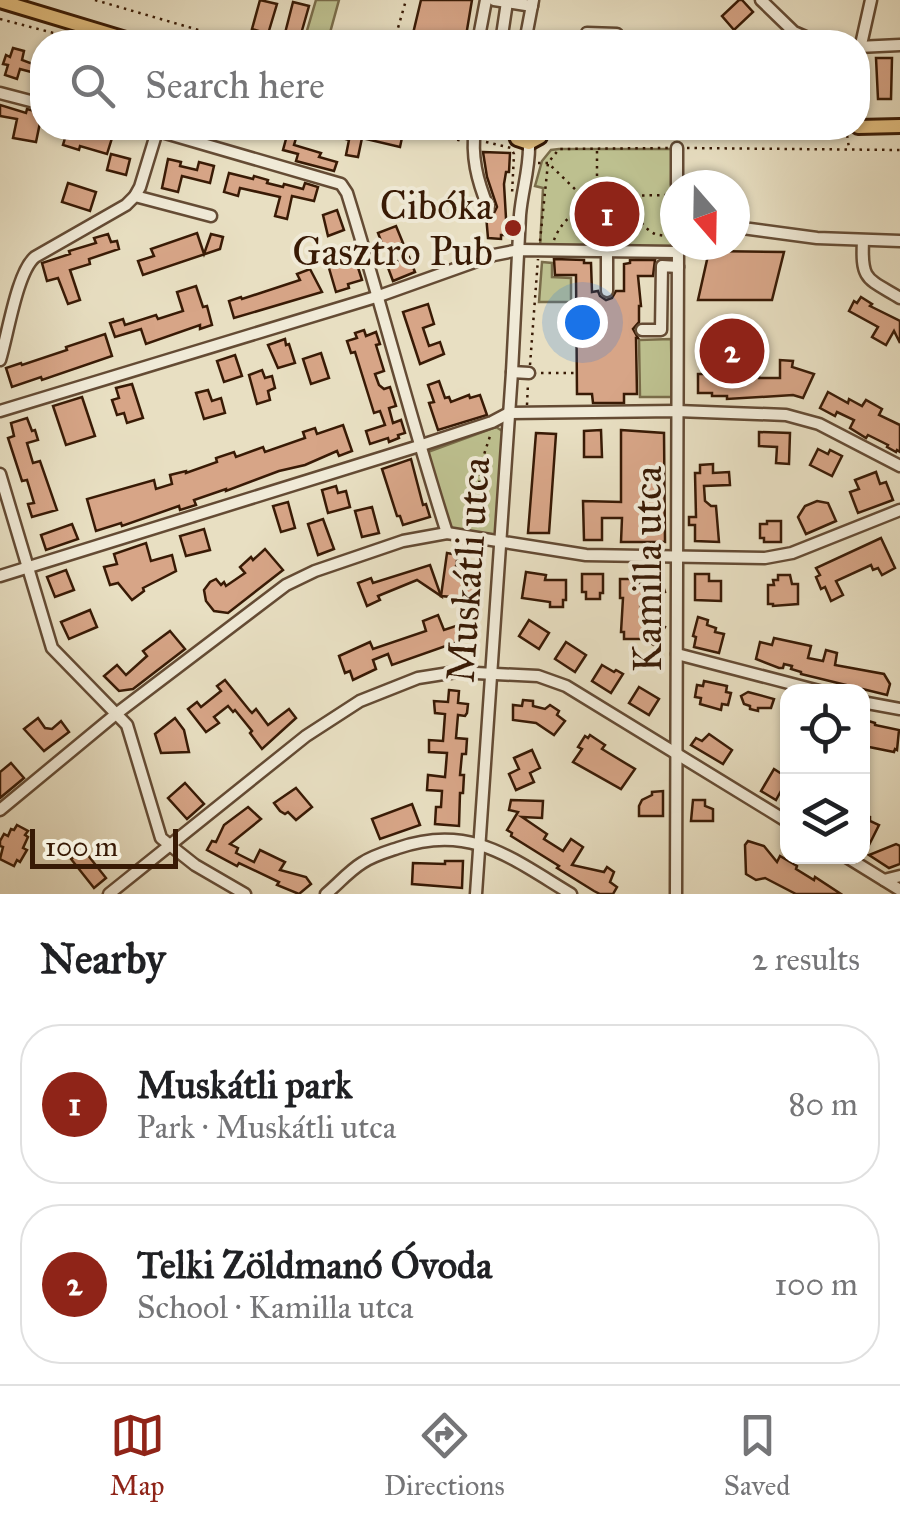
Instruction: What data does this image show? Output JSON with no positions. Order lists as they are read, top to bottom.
{
  "streets": {
    "street": ["Kamilla utca", "Muskátli utca"]
  },
  "places": ["Cibóka Gasztro Pub"],
  "scale_bar": "100 m",
  "north": "bottom",
  "page": {
    "search": "Search here",
    "pins": ["1", "2"],
    "scale": "100 m",
    "heading": ["Nearby", "2 results"],
    "list": [
      {
        "mark": "1",
        "name": "Muskátli park",
        "note": "Park · Muskátli utca",
        "value": "80 m"
      },
      {
        "mark": "2",
        "name": "Telki Zöldmanó Óvoda",
        "note": "School · Kamilla utca",
        "value": "100 m"
      }
    ],
    "nav": ["Map", "Directions", "Saved"]
  }
}
